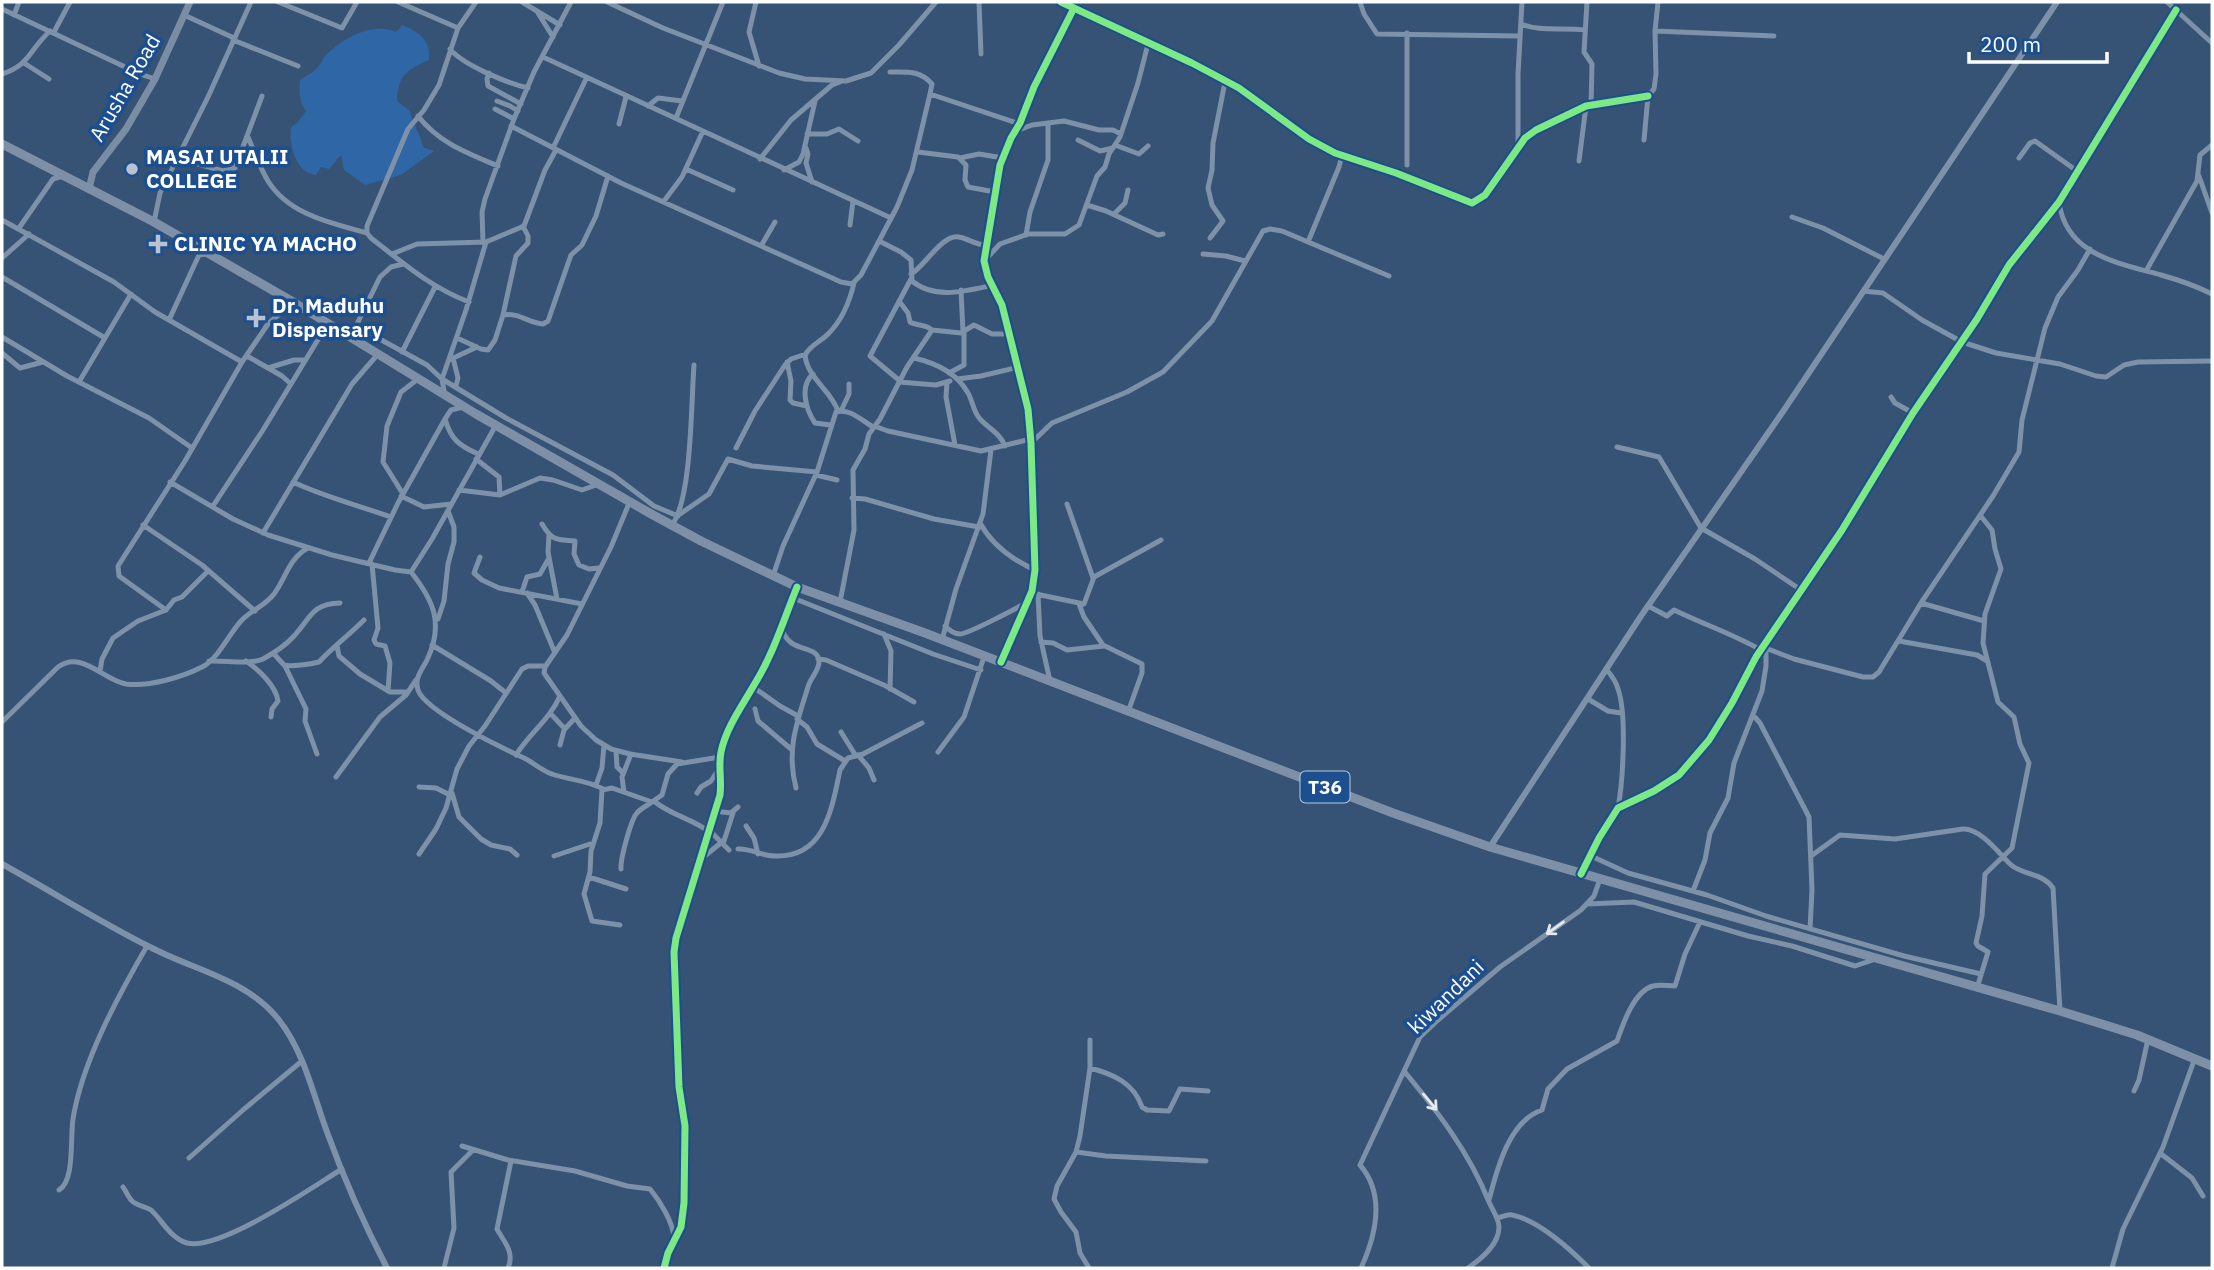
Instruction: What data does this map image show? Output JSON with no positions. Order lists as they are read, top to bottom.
{
  "streets": {
    "highway": ["T36"],
    "main road": ["Arusha Road"],
    "street": ["kiwandani"]
  },
  "crossings": [
    ["Arusha Road", "T36"],
    ["T36", "kiwandani"]
  ],
  "one_way": ["kiwandani"],
  "places": {
    "other": ["MASAI UTALII COLLEGE"],
    "health": ["CLINIC YA MACHO", "Dr. Maduhu Dispensary"]
  },
  "scale_bar": "200 m"
}
